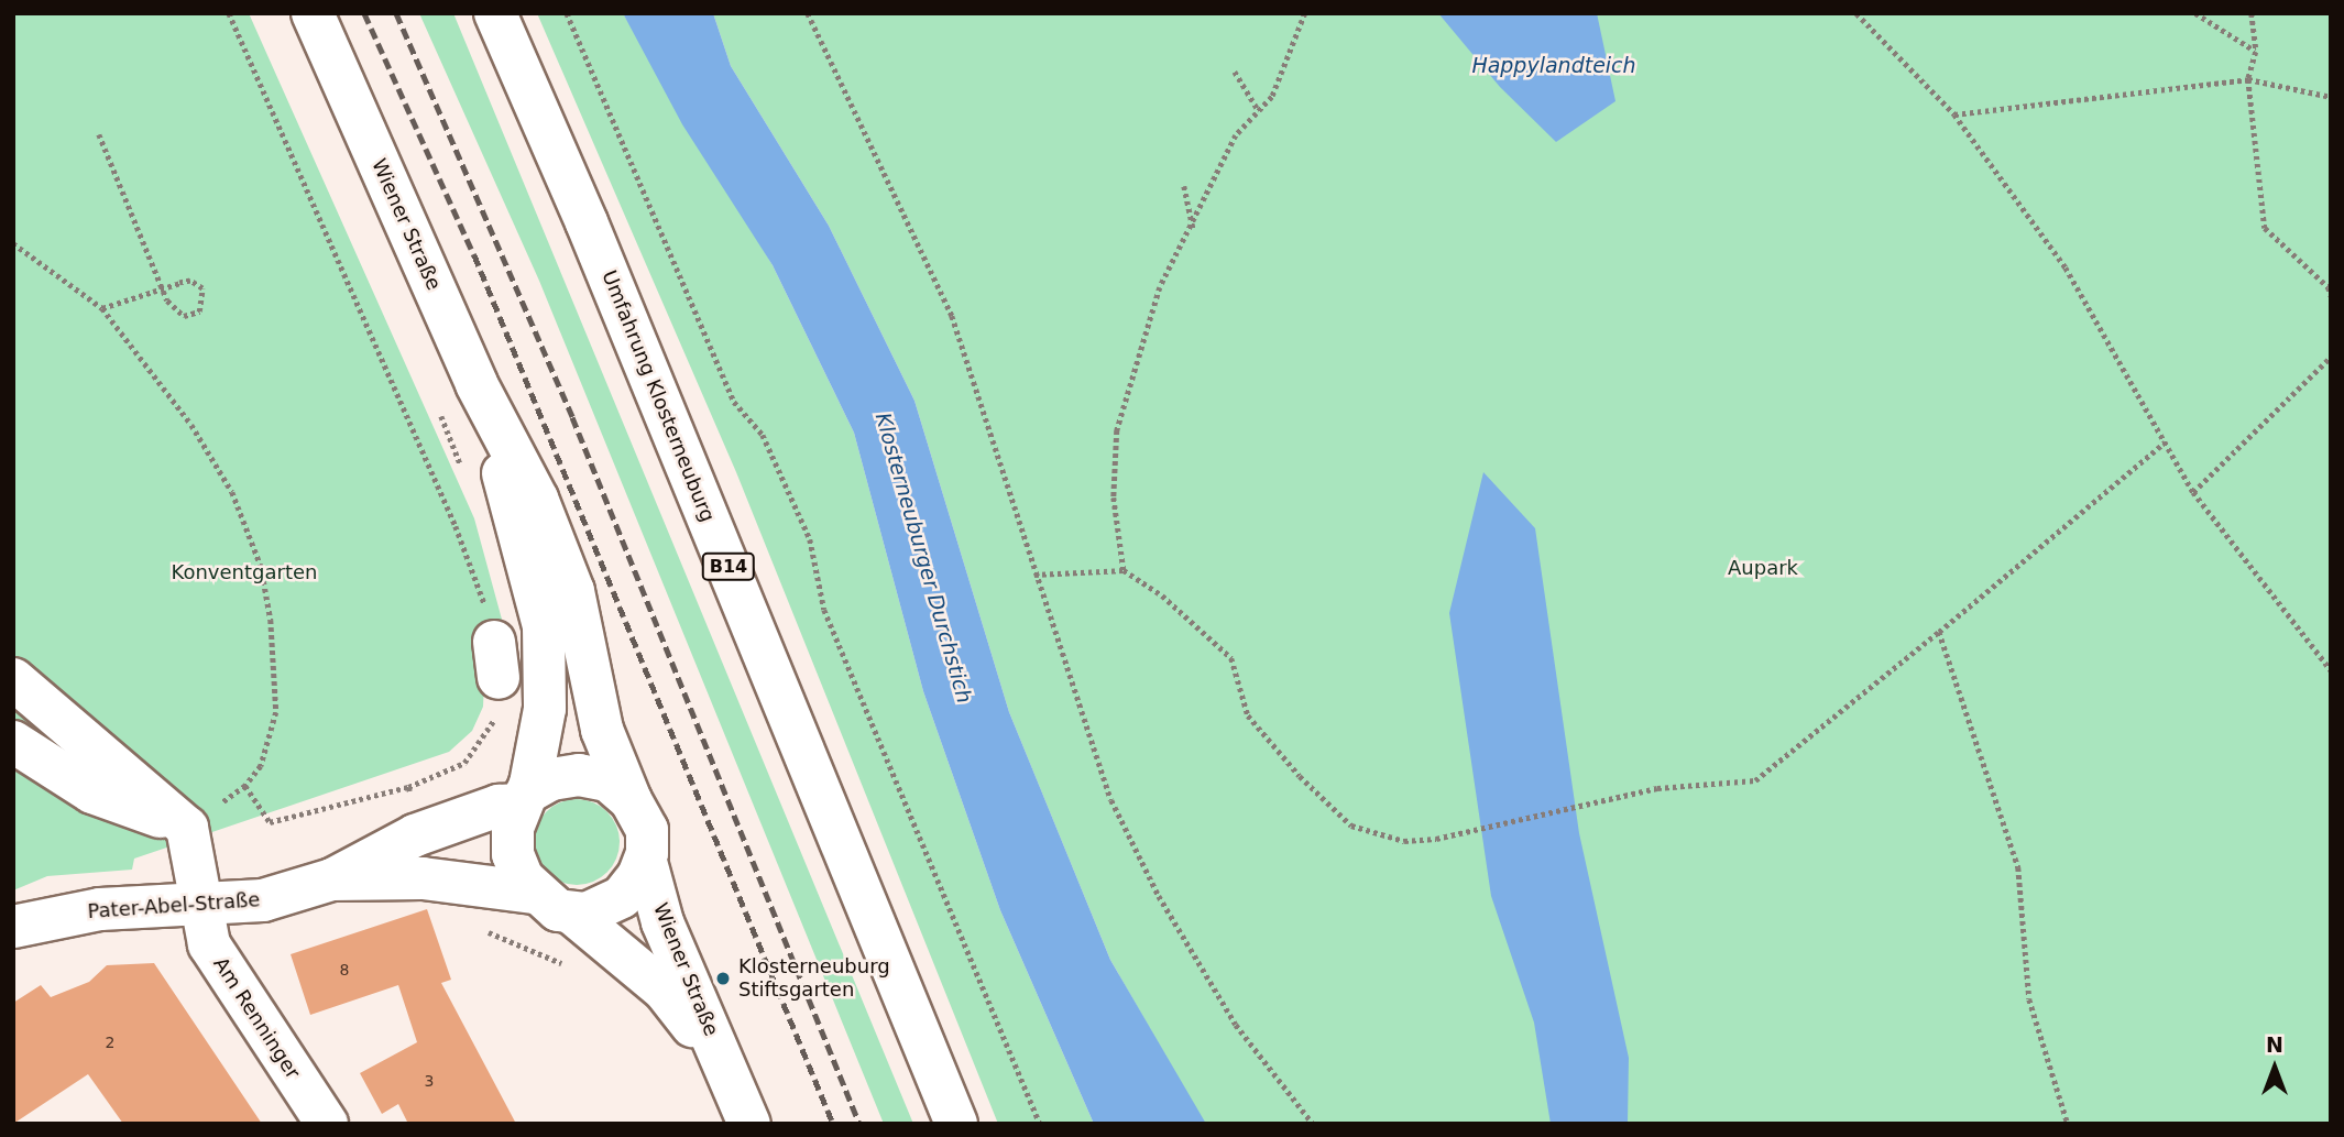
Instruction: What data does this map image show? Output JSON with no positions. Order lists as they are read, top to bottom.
{
  "streets": {
    "street": [
      "Wiener Straße",
      "Umfahrung Klosterneuburg",
      "B14",
      "Pater-Abel-Straße",
      "Am Renninger"
    ]
  },
  "crossings": [
    ["Wiener Straße", "Pater-Abel-Straße"],
    ["Pater-Abel-Straße", "Am Renninger"]
  ],
  "water": ["Happylandteich", "Klosterneuburger Durchstich"],
  "parks": ["Aupark", "Konventgarten"],
  "places": ["Klosterneuburg Stiftsgarten"],
  "house_numbers": ["8", "2", "3"],
  "north": "top"
}
